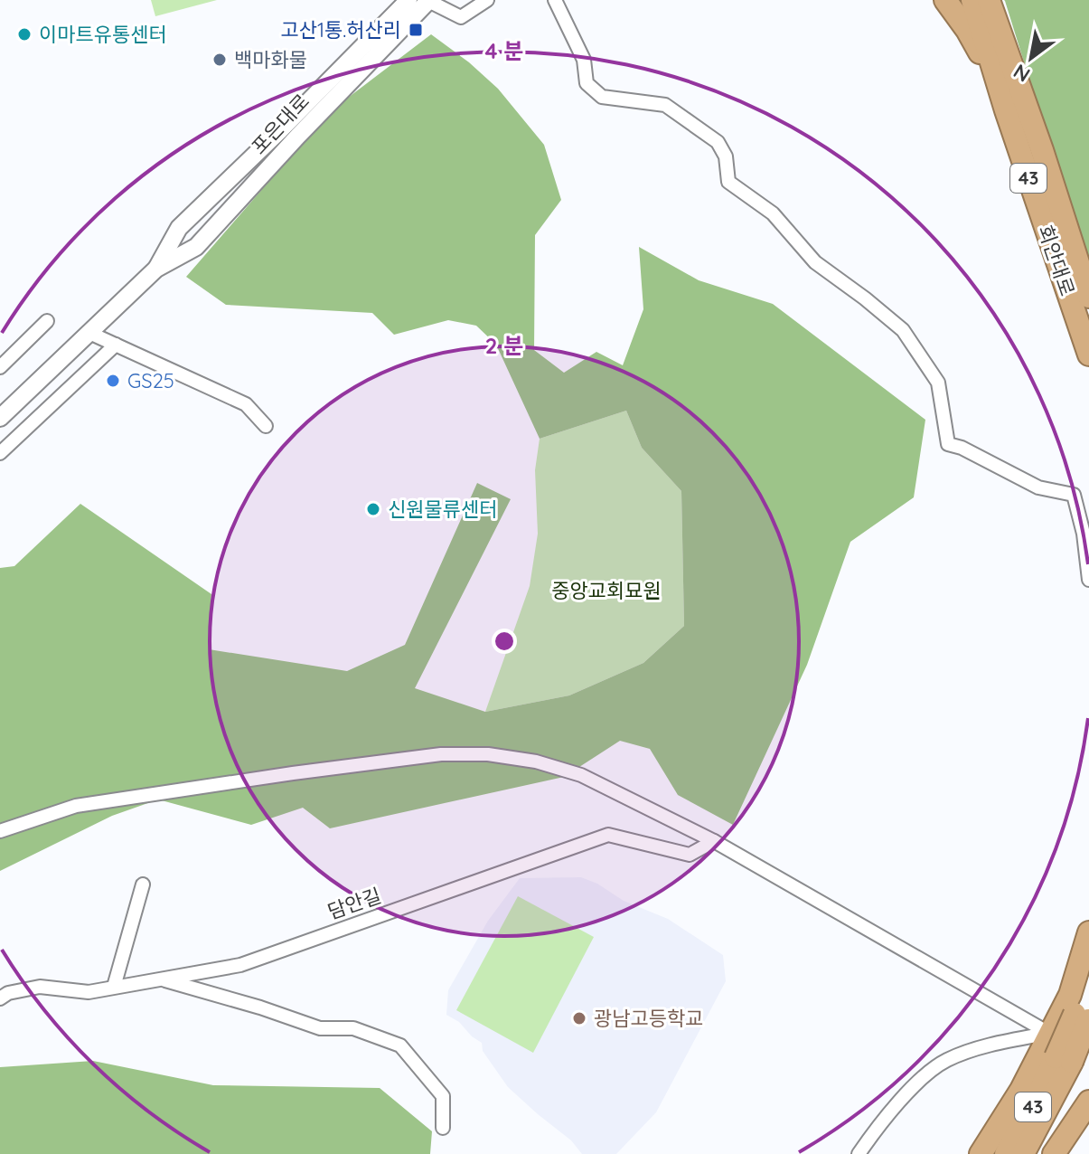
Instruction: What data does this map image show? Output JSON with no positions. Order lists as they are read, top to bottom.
{
  "streets": {
    "highway": ["43", "회안대로"],
    "street": ["포은대로", "담안길"]
  },
  "parks": ["중앙교회묘원"],
  "places": {
    "transit": ["고산1통.허산리"],
    "other": [
      "이마트유통센터",
      "백마화물",
      "GS25",
      "신원물류센터",
      "광남고등학교"
    ]
  },
  "north": "bottom left",
  "rings": ["4 분", "2 분"]
}
